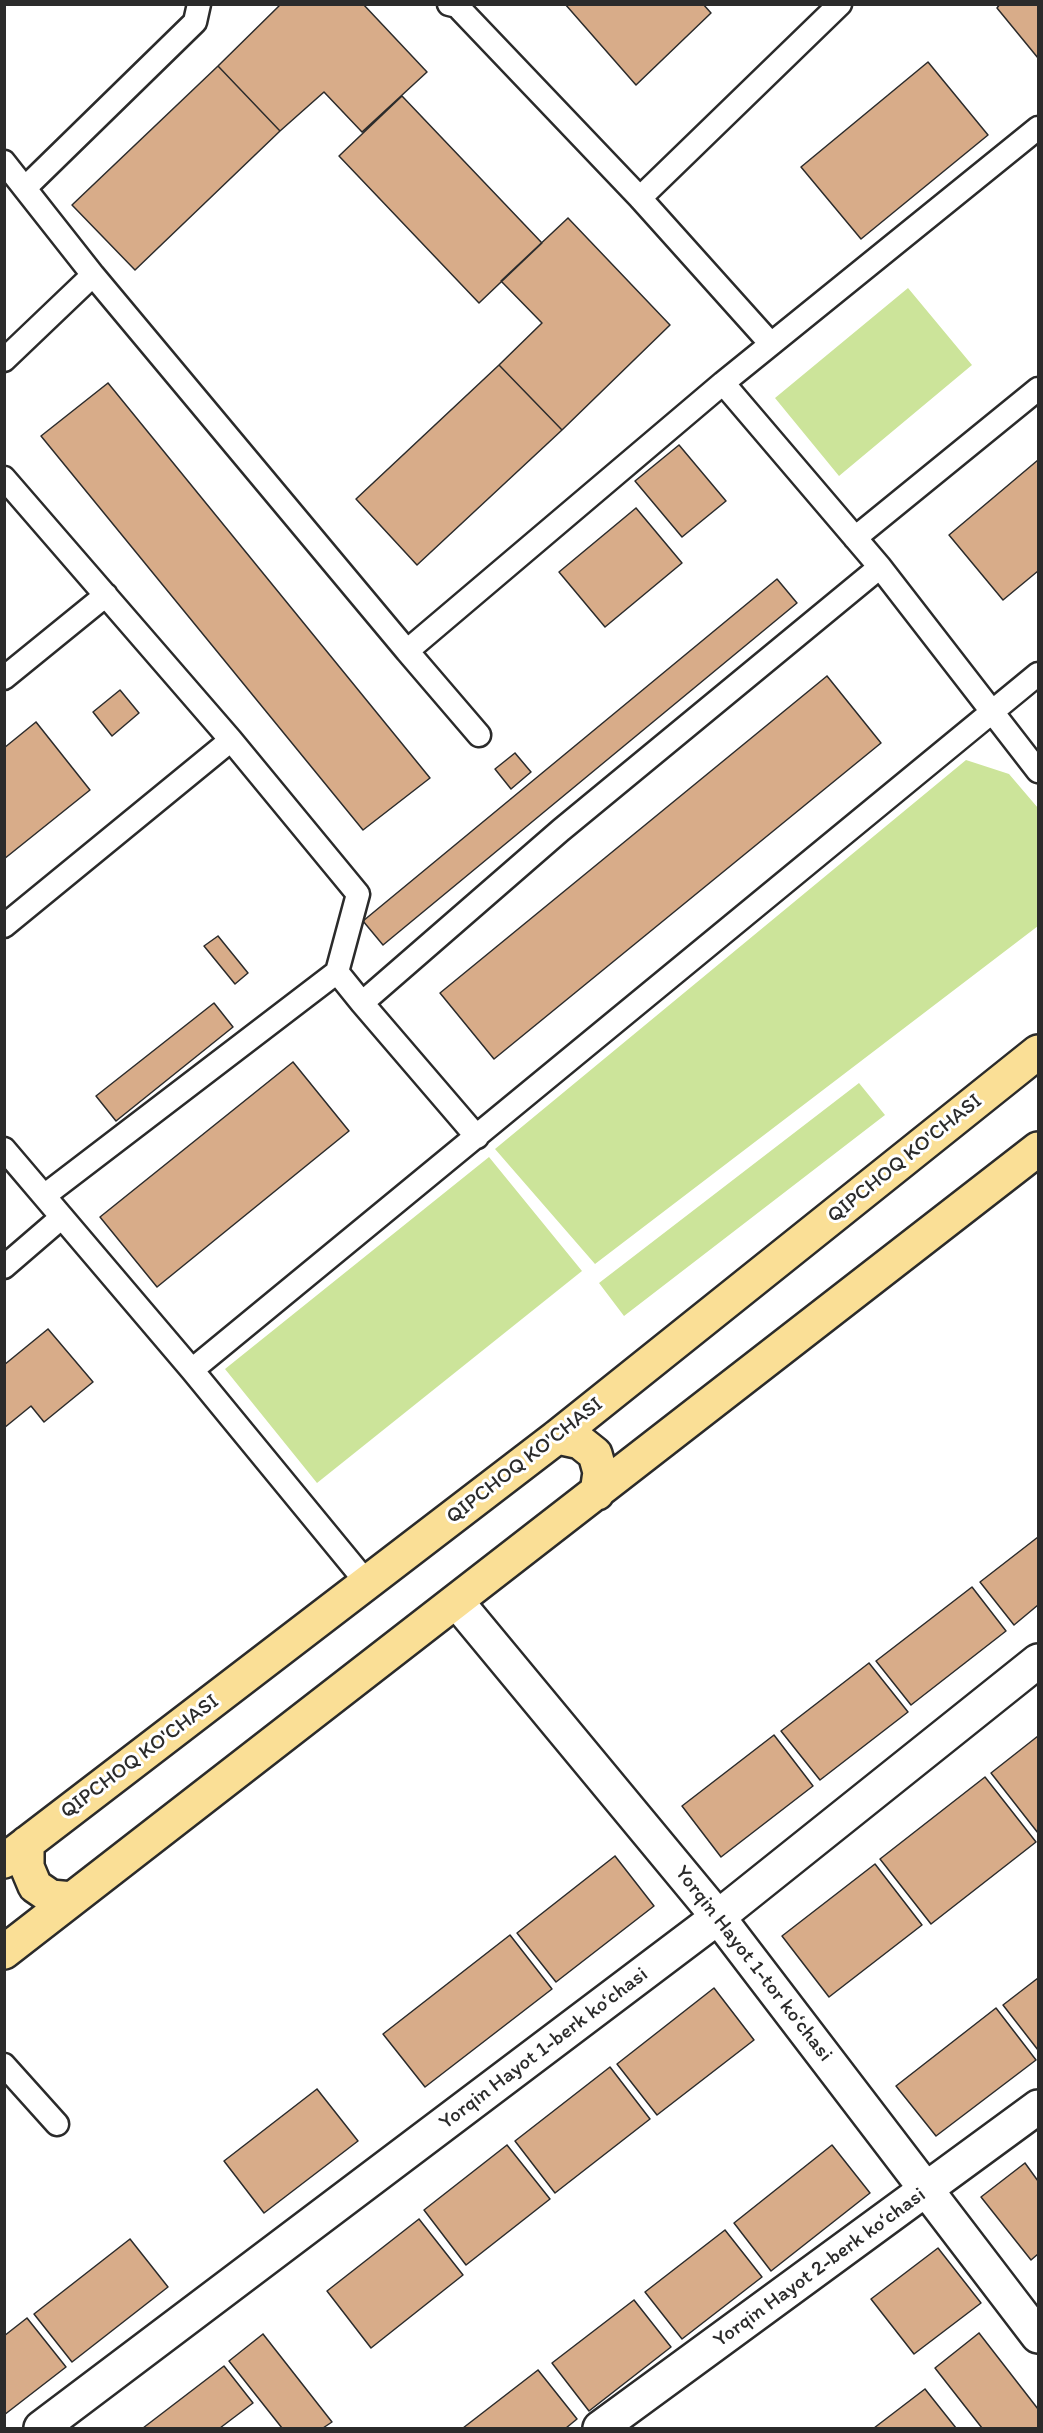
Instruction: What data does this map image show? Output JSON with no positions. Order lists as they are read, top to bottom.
{
  "streets": {
    "main road": ["QIPCHOQ KO'CHASI"],
    "street": ["Yorqin Hayot 1-tor koʻchasi", "Yorqin Hayot 1-berk koʻchasi", "Yorqin Hayot 2-berk koʻchasi"]
  },
  "crossings": [
    ["Yorqin Hayot 1-tor koʻchasi", "Yorqin Hayot 1-berk koʻchasi"],
    ["Yorqin Hayot 1-tor koʻchasi", "Yorqin Hayot 2-berk koʻchasi"]
  ]
}
